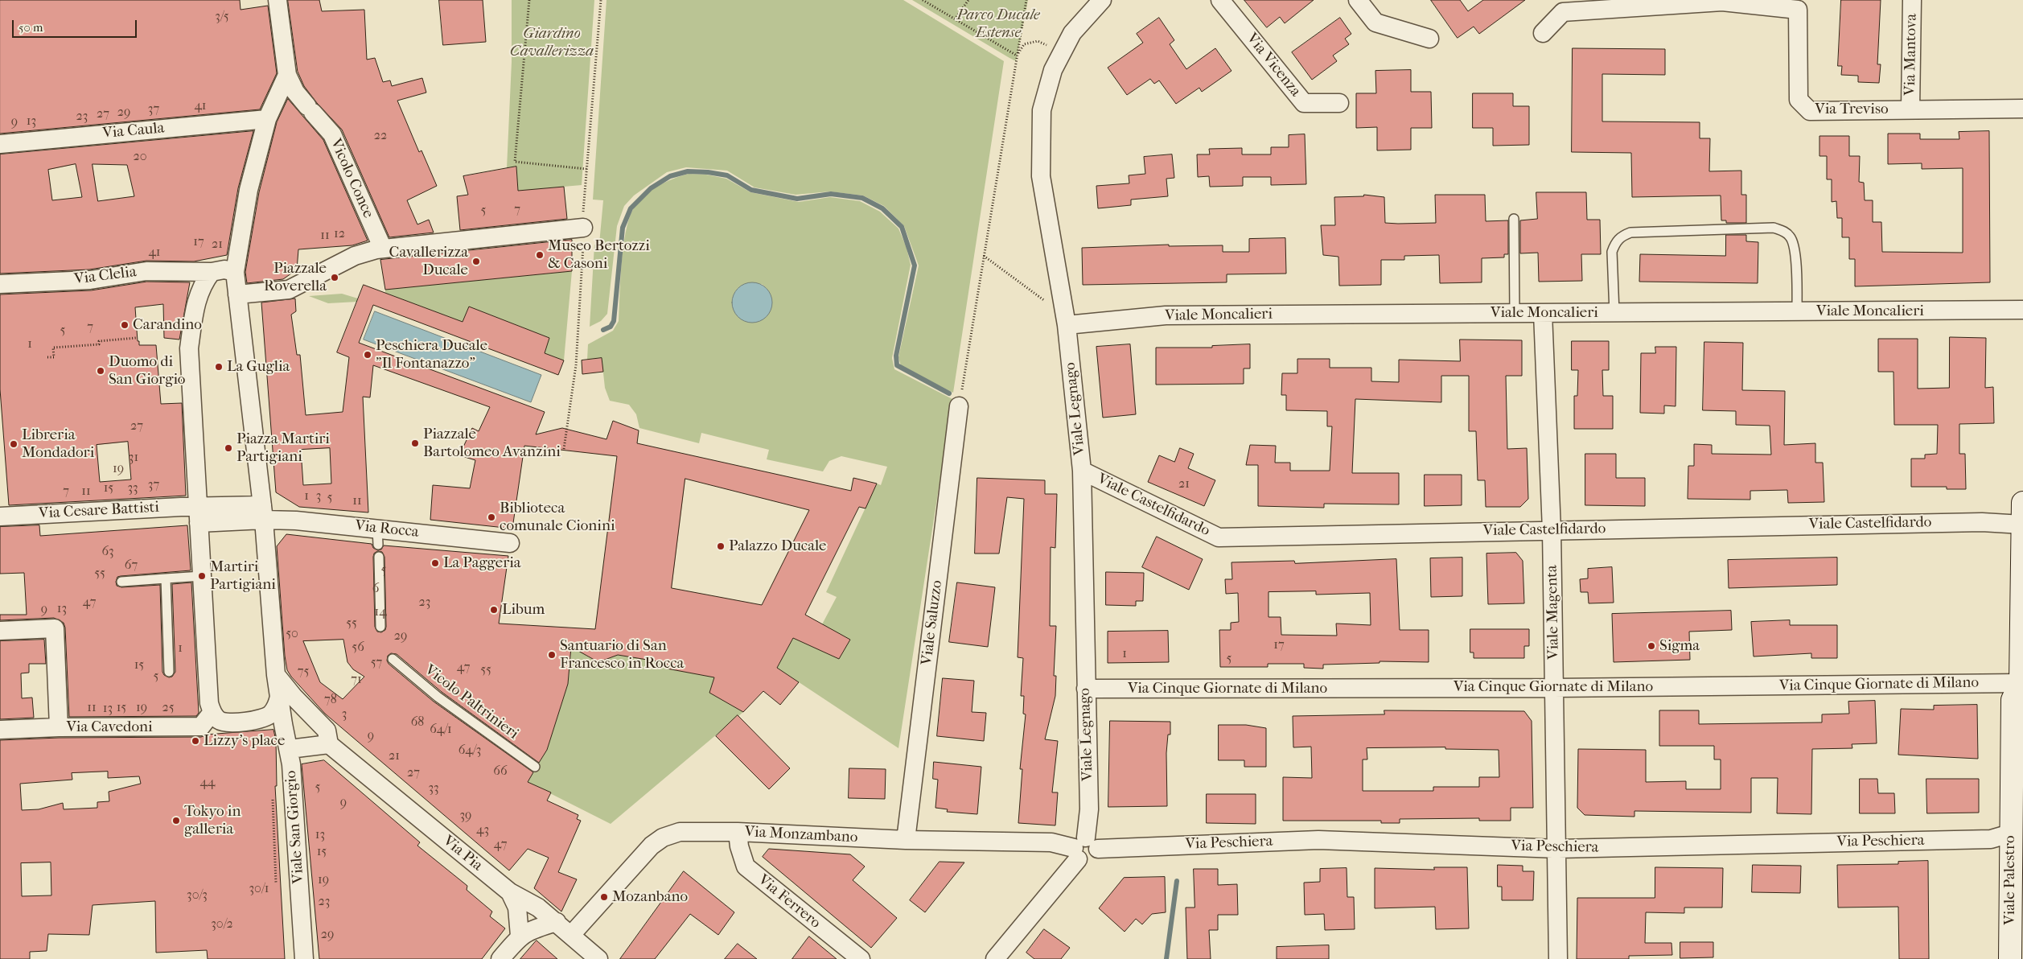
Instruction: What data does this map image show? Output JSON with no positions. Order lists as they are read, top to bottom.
{
  "streets": {
    "main road": ["Viale Palestro"],
    "street": [
      "Via Mantova",
      "Via Vicenza",
      "Via Treviso",
      "Via Caula",
      "Vicolo Conce",
      "Via Clelia",
      "Viale Moncalieri",
      "Viale Legnago",
      "Viale Castelfidardo",
      "Via Cesare Battisti",
      "Via Rocca",
      "Viale Magenta",
      "Viale Saluzzo",
      "Via Cinque Giornate di Milano",
      "Via Cavedoni",
      "Viale San Giorgio",
      "Via Monzambano",
      "Via Peschiera",
      "Via Pia",
      "Via Ferrero"
    ],
    "lane": ["Vicolo Paltrinieri"]
  },
  "crossings": [
    ["Via Mantova", "Via Treviso"],
    ["Viale Moncalieri", "Viale Legnago"],
    ["Viale Moncalieri", "Viale Magenta"],
    ["Viale Legnago", "Viale Castelfidardo"],
    ["Viale Legnago", "Via Cinque Giornate di Milano"],
    ["Viale Legnago", "Via Monzambano"],
    ["Viale Legnago", "Via Peschiera"],
    ["Viale Castelfidardo", "Viale Magenta"],
    ["Viale Castelfidardo", "Viale Palestro"],
    ["Viale Magenta", "Via Cinque Giornate di Milano"],
    ["Viale Magenta", "Via Peschiera"],
    ["Viale Saluzzo", "Via Monzambano"],
    ["Via Cinque Giornate di Milano", "Viale Palestro"],
    ["Via Monzambano", "Via Peschiera"],
    ["Via Monzambano", "Via Pia"],
    ["Via Monzambano", "Via Ferrero"],
    ["Via Peschiera", "Viale Palestro"]
  ],
  "parks": ["Parco Ducale Estense", "Giardino Cavallerizza"],
  "places": [
    "Museo Bertozzi & Casoni",
    "Cavallerizza Ducale",
    "Piazzale Roverella",
    "Carandino",
    "Peschiera Ducale \"Il Fontanazzo\"",
    "La Guglia",
    "Duomo di San Giorgio",
    "Piazzale Bartolomeo Avanzini",
    "Libreria Mondadori",
    "Piazza Martiri Partigiani",
    "Biblioteca comunale Cionini",
    "Palazzo Ducale",
    "La Paggeria",
    "Martiri Partigiani",
    "Libum",
    "Sigma",
    "Santuario di San Francesco in Rocca",
    "Lizzy's place",
    "Tokyo in galleria",
    "Mozanbano"
  ],
  "house_numbers": [
    "3/5",
    "41",
    "37",
    "29",
    "27",
    "23",
    "13",
    "9",
    "22",
    "20",
    "7",
    "5",
    "12",
    "11",
    "17",
    "21",
    "41",
    "7",
    "5",
    "1",
    "27",
    "31",
    "19",
    "21",
    "37",
    "15",
    "33",
    "7",
    "11",
    "1",
    "3",
    "5",
    "11",
    "63",
    "67",
    "5",
    "55",
    "6",
    "47",
    "23",
    "13",
    "9",
    "14",
    "55",
    "50",
    "29",
    "17",
    "56",
    "1",
    "1",
    "5",
    "57",
    "15",
    "47",
    "55",
    "75",
    "5",
    "71",
    "78",
    "11",
    "15",
    "19",
    "25",
    "13",
    "3",
    "68",
    "64/1",
    "9",
    "64/3",
    "21",
    "66",
    "27",
    "44",
    "5",
    "33",
    "9",
    "39",
    "43",
    "13",
    "47",
    "15",
    "19",
    "30/1",
    "30/3",
    "23",
    "30/2",
    "29"
  ],
  "scale_bar": "50 m"
}
